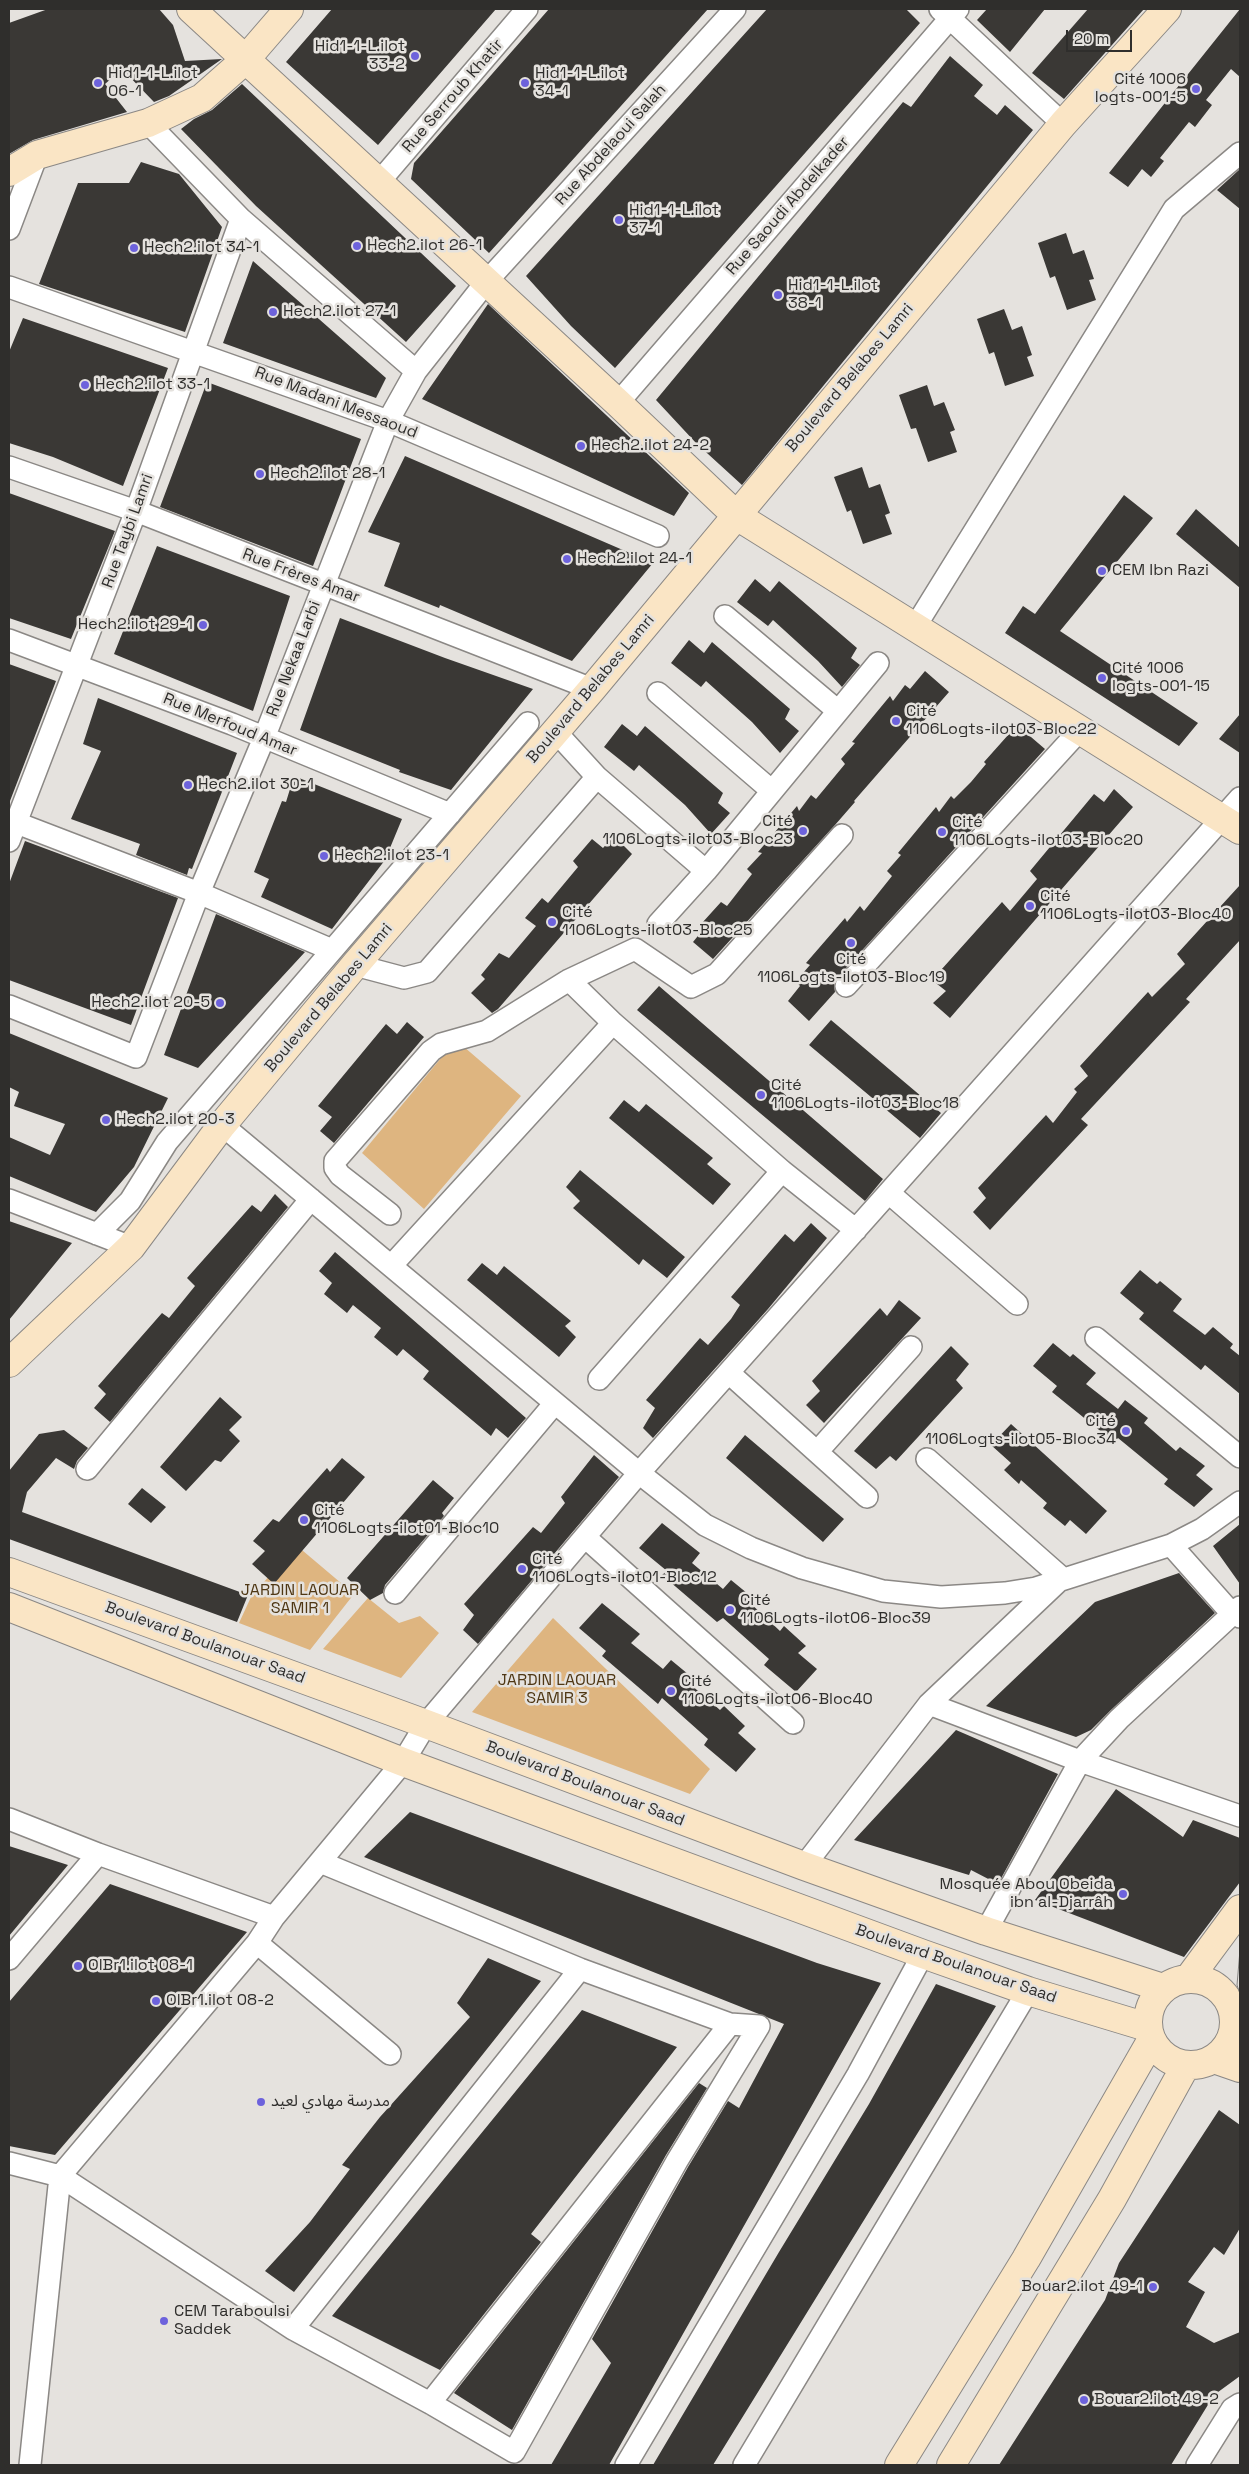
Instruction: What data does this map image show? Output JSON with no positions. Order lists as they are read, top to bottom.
{
  "streets": {
    "main road": ["Boulevard Belabes Lamri", "Boulevard Boulanouar Saad"],
    "street": [
      "Rue Serroub Khatir",
      "Rue Abdelaoui Salah",
      "Rue Saoudi Abdelkader",
      "Rue Madani Messaoud",
      "Rue Taybi Lamri",
      "Rue Frères Amar",
      "Rue Nekaa Larbi",
      "Rue Merfoud Amar"
    ]
  },
  "crossings": [
    ["Rue Abdelaoui Salah", "Rue Nekaa Larbi"],
    ["Boulevard Belabes Lamri", "Rue Frères Amar"],
    ["Rue Madani Messaoud", "Rue Taybi Lamri"],
    ["Rue Madani Messaoud", "Rue Nekaa Larbi"],
    ["Rue Taybi Lamri", "Rue Frères Amar"],
    ["Rue Taybi Lamri", "Rue Merfoud Amar"],
    ["Rue Frères Amar", "Rue Nekaa Larbi"],
    ["Rue Nekaa Larbi", "Rue Merfoud Amar"]
  ],
  "parks": ["JARDIN LAOUAR SAMIR 1", "JARDIN LAOUAR SAMIR 3"],
  "places": [
    "Hid1-1-L.ilot 33-2",
    "Hid1-1-L.ilot 06-1",
    "Hid1-1-L.ilot 34-1",
    "Cité 1006 logts-001-5",
    "Hid1-1-L.ilot 37-1",
    "Hech2.ilot 26-1",
    "Hech2.ilot 34-1",
    "Hid1-1-L.ilot 38-1",
    "Hech2.ilot 27-1",
    "Hech2.ilot 33-1",
    "Hech2.ilot 24-2",
    "Hech2.ilot 28-1",
    "Hech2.ilot 24-1",
    "CEM Ibn Razi",
    "Hech2.ilot 29-1",
    "Cité 1006 logts-001-15",
    "Cité 1106Logts-ilot03-Bloc22",
    "Hech2.ilot 30-1",
    "Cité 1106Logts-ilot03-Bloc23",
    "Cité 1106Logts-ilot03-Bloc20",
    "Hech2.ilot 23-1",
    "Cité 1106Logts-ilot03-Bloc40",
    "Cité 1106Logts-ilot03-Bloc25",
    "Cité 1106Logts-ilot03-Bloc19",
    "Hech2.ilot 20-5",
    "Cité 1106Logts-ilot03-Bloc18",
    "Hech2.ilot 20-3",
    "Cité 1106Logts-ilot05-Bloc34",
    "Cité 1106Logts-ilot01-Bloc10",
    "Cité 1106Logts-ilot01-Bloc12",
    "Cité 1106Logts-ilot06-Bloc39",
    "Cité 1106Logts-ilot06-Bloc40",
    "Mosquée Abou Obeida ibn al-Djarrâh",
    "OlBr1.ilot 08-1",
    "OlBr1.ilot 08-2",
    "مدرسة مهادي لعيد",
    "Bouar2.ilot 49-1",
    "CEM Taraboulsi Saddek",
    "Bouar2.ilot 49-2"
  ],
  "scale_bar": "20 m"
}
